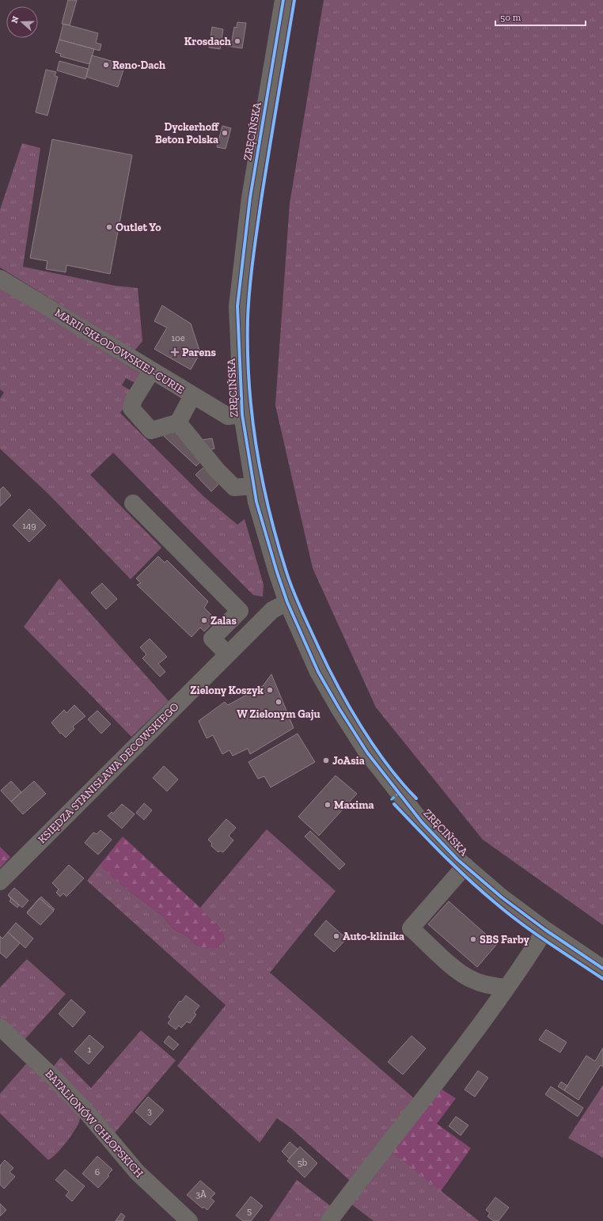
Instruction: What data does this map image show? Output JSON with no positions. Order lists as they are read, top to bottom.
{
  "streets": {
    "street": [
      "ZRĘCIŃSKA",
      "MARII SKŁODOWSKIEJ-CURIE",
      "KSIĘDZA STANISŁAWA DECOWSKIEGO",
      "BATALIONÓW CHŁOPSKICH"
    ]
  },
  "crossings": [
    ["ZRĘCIŃSKA", "MARII SKŁODOWSKIEJ-CURIE"],
    ["ZRĘCIŃSKA", "KSIĘDZA STANISŁAWA DECOWSKIEGO"]
  ],
  "places": {
    "other": [
      "Krosdach",
      "Reno-Dach",
      "Dyckerhoff Beton Polska",
      "Outlet Yo",
      "Zalas",
      "Zielony Koszyk",
      "W Zielonym Gaju",
      "JoAsia",
      "Maxima",
      "Auto-klinika",
      "SBS Farby"
    ],
    "health": ["Parens"]
  },
  "house_numbers": [
    "10e",
    "149",
    "1",
    "3",
    "5b",
    "6",
    "3A",
    "5"
  ],
  "scale_bar": "50 m",
  "north": "left"
}
